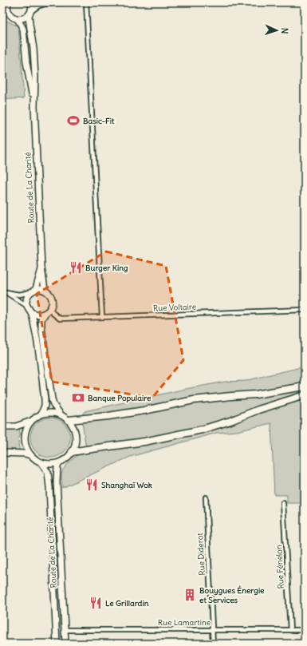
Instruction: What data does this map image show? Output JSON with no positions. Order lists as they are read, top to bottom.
{
  "streets": {
    "main road": ["Route de La Charité"],
    "street": [
      "Rue Voltaire",
      "Rue Diderot",
      "Rue Fénelon",
      "Rue Lamartine"
    ]
  },
  "crossings": [
    ["Route de La Charité", "Rue Voltaire"],
    ["Route de La Charité", "Rue Lamartine"],
    ["Rue Diderot", "Rue Lamartine"],
    ["Rue Fénelon", "Rue Lamartine"]
  ],
  "places": {
    "sports": ["Basic-Fit"],
    "restaurant": ["Burger King", "Shanghaï Wok", "Le Grillardin"],
    "bank": ["Banque Populaire"],
    "building": ["Bouygues Énergie et Services"]
  },
  "north": "right"
}
